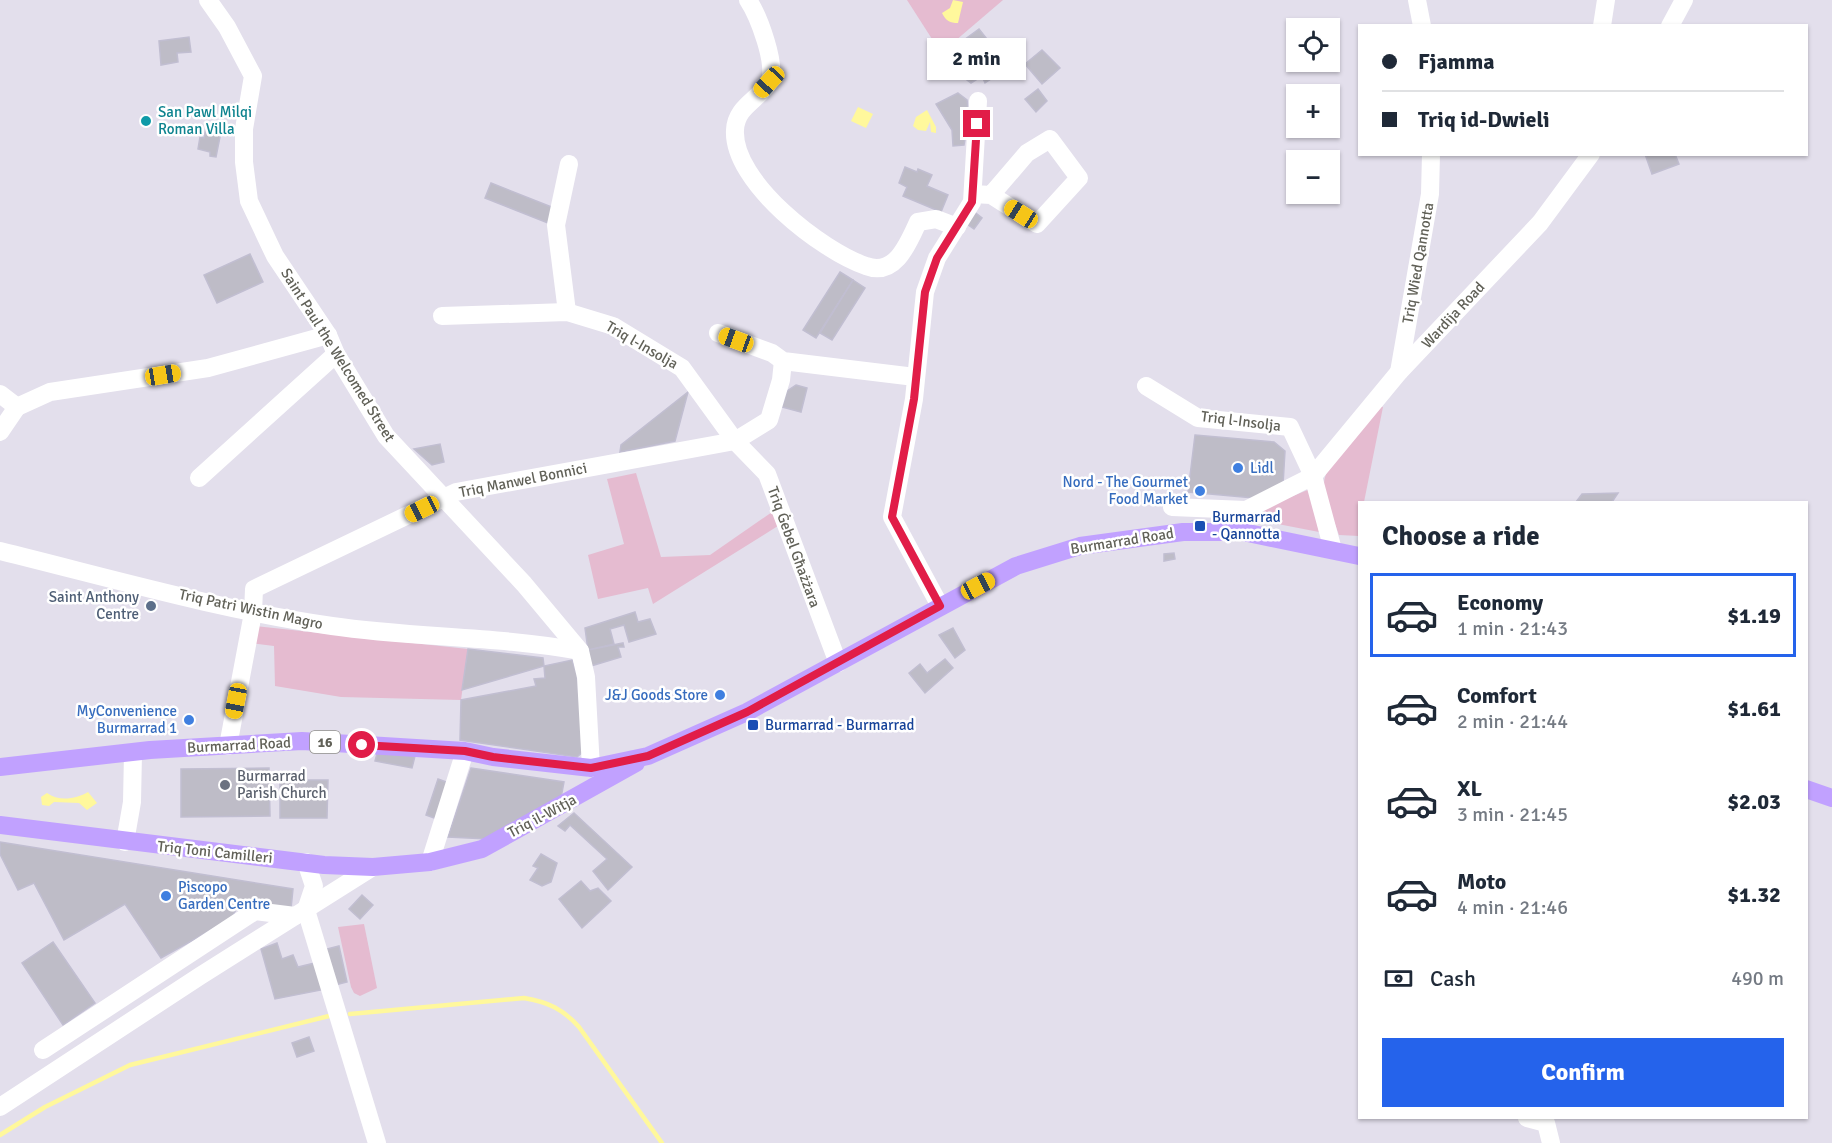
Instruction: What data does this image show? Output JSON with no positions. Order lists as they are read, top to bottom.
{
  "streets": {
    "main road": [
      "Burmarrad Road",
      "16",
      "Triq il-Witja",
      "Triq Toni Camilleri"
    ],
    "street": [
      "Triq Wied Qannotta",
      "Wardija Road",
      "Triq l-Insolja",
      "Saint Paul the Welcomed Street",
      "Triq Manwel Bonnici",
      "Triq Ġebel Għażżara",
      "Triq Patri Wistin Magro"
    ]
  },
  "crossings": [
    ["Triq Wied Qannotta", "Wardija Road"],
    ["Wardija Road", "Triq l-Insolja"],
    ["Triq l-Insolja", "Triq Manwel Bonnici"],
    ["Triq l-Insolja", "Triq Ġebel Għażżara"],
    ["Saint Paul the Welcomed Street", "Triq Manwel Bonnici"],
    ["Saint Paul the Welcomed Street", "Burmarrad Road"],
    ["Saint Paul the Welcomed Street", "Triq Patri Wistin Magro"],
    ["Triq Manwel Bonnici", "Triq Ġebel Għażżara"],
    ["Triq Manwel Bonnici", "Triq Patri Wistin Magro"],
    ["Burmarrad Road", "Triq Ġebel Għażżara"],
    ["Burmarrad Road", "Triq il-Witja"],
    ["Triq il-Witja", "Triq Toni Camilleri"]
  ],
  "places": {
    "other": [
      "San Pawl Milqi Roman Villa",
      "Lidl",
      "Nord - The Gourmet Food Market",
      "Saint Anthony Centre",
      "J&J Goods Store",
      "MyConvenience Burmarrad 1",
      "Burmarrad Parish Church",
      "Piscopo Garden Centre"
    ],
    "transit": ["Burmarrad - Qannotta", "Burmarrad - Burmarrad"]
  },
  "page": {
    "map_buttons": ["+", "−"],
    "banner": ["Fjamma", "Triq id-Dwieli"],
    "bubble": "2 min",
    "heading": "Choose a ride",
    "list": [
      {
        "name": "Economy",
        "note": "1 min · 21:43",
        "value": "$1.19"
      },
      {
        "name": "Comfort",
        "note": "2 min · 21:44",
        "value": "$1.61"
      },
      {
        "name": "XL",
        "note": "3 min · 21:45",
        "value": "$2.03"
      },
      {
        "name": "Moto",
        "note": "4 min · 21:46",
        "value": "$1.32"
      }
    ],
    "pay": ["Cash", "490 m"],
    "buttons": "Confirm"
  }
}
